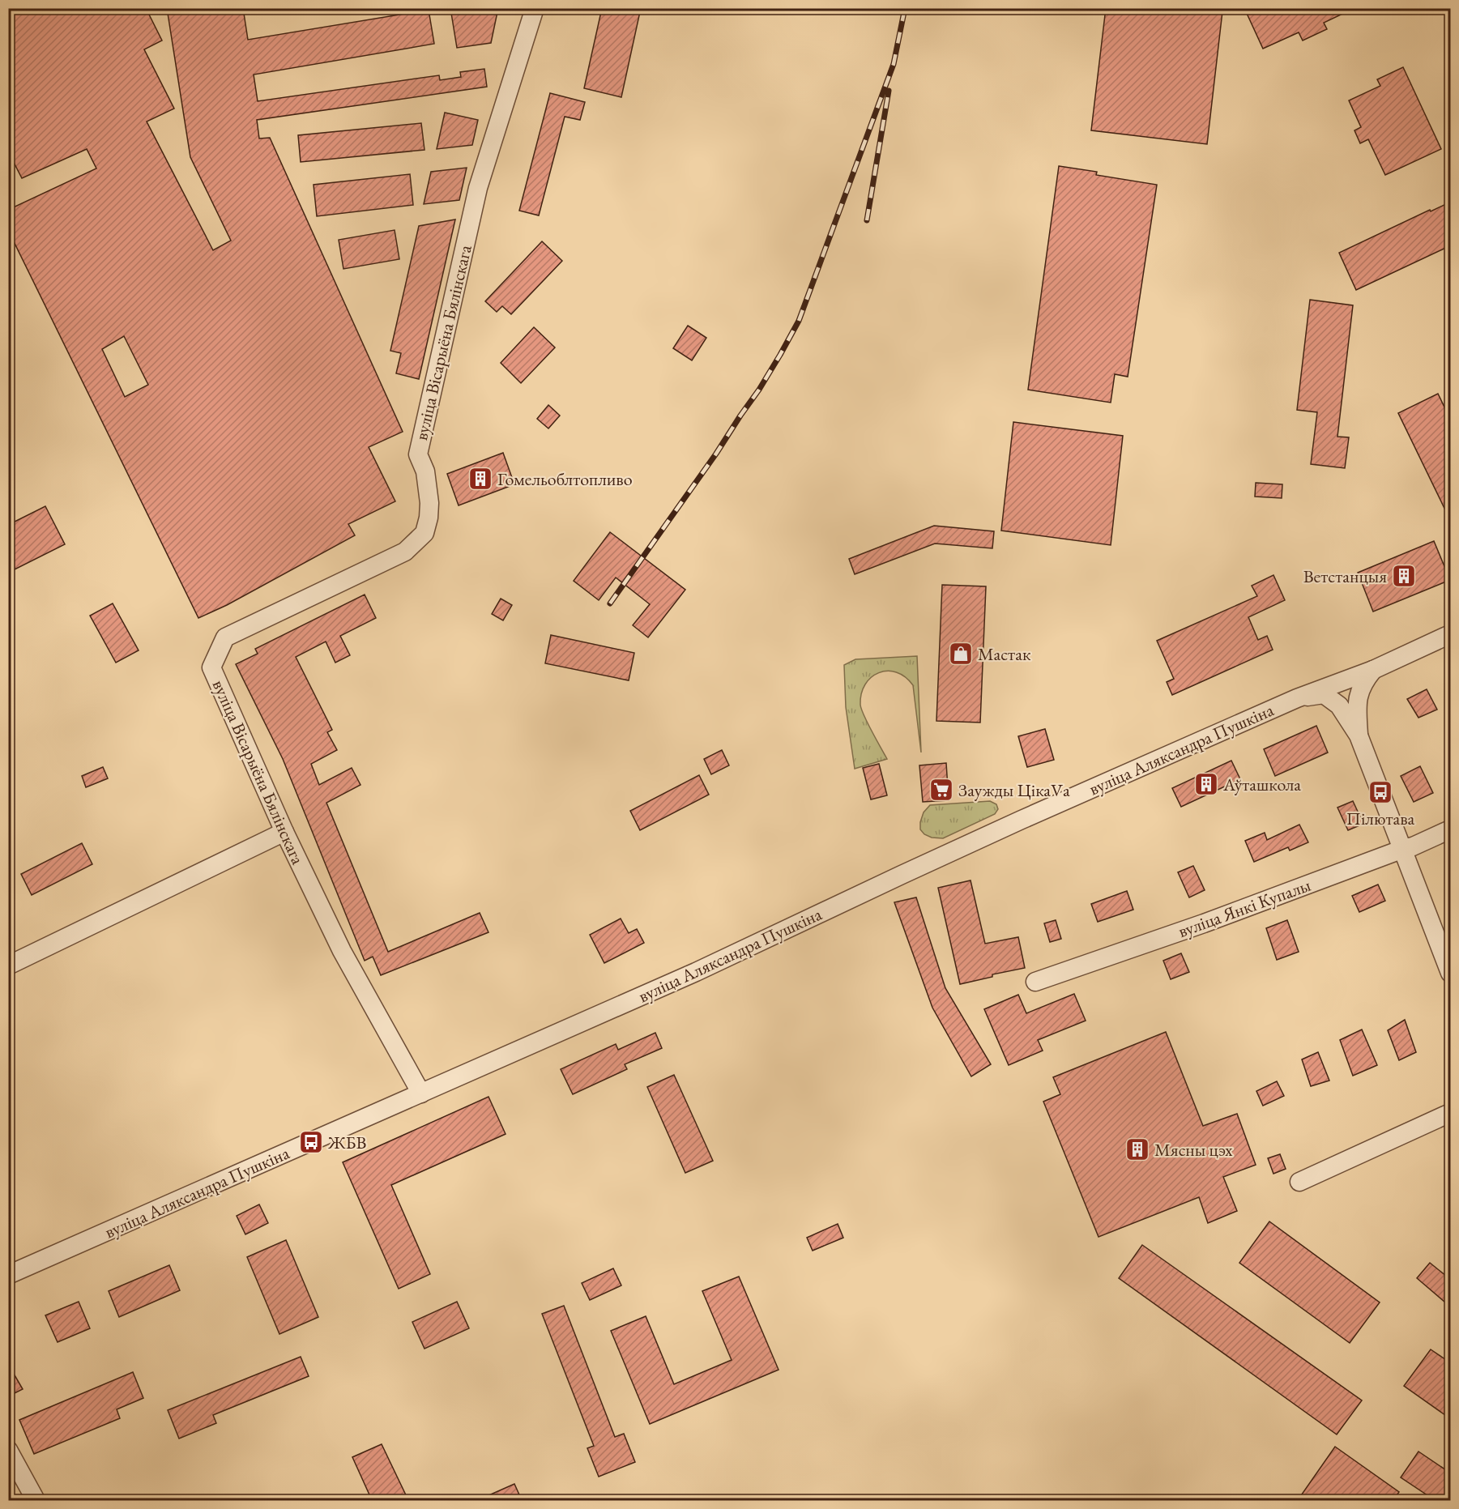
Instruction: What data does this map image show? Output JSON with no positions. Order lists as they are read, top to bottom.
{
  "streets": {
    "street": ["вуліца Вісарыёна Бялінскага", "вуліца Аляксандра Пушкіна", "вуліца Янкі Купалы"]
  },
  "crossings": [
    ["вуліца Вісарыёна Бялінскага", "вуліца Аляксандра Пушкіна"]
  ],
  "places": {
    "building": [
      "Гомельоблтопливо",
      "Ветстанцыя",
      "Аўташкола",
      "Мясны цэх"
    ],
    "shop": ["Мастак"],
    "supermarket": ["Заужды ЦікаVа"],
    "bus stop": ["Пілютава", "ЖБВ"]
  }
}
